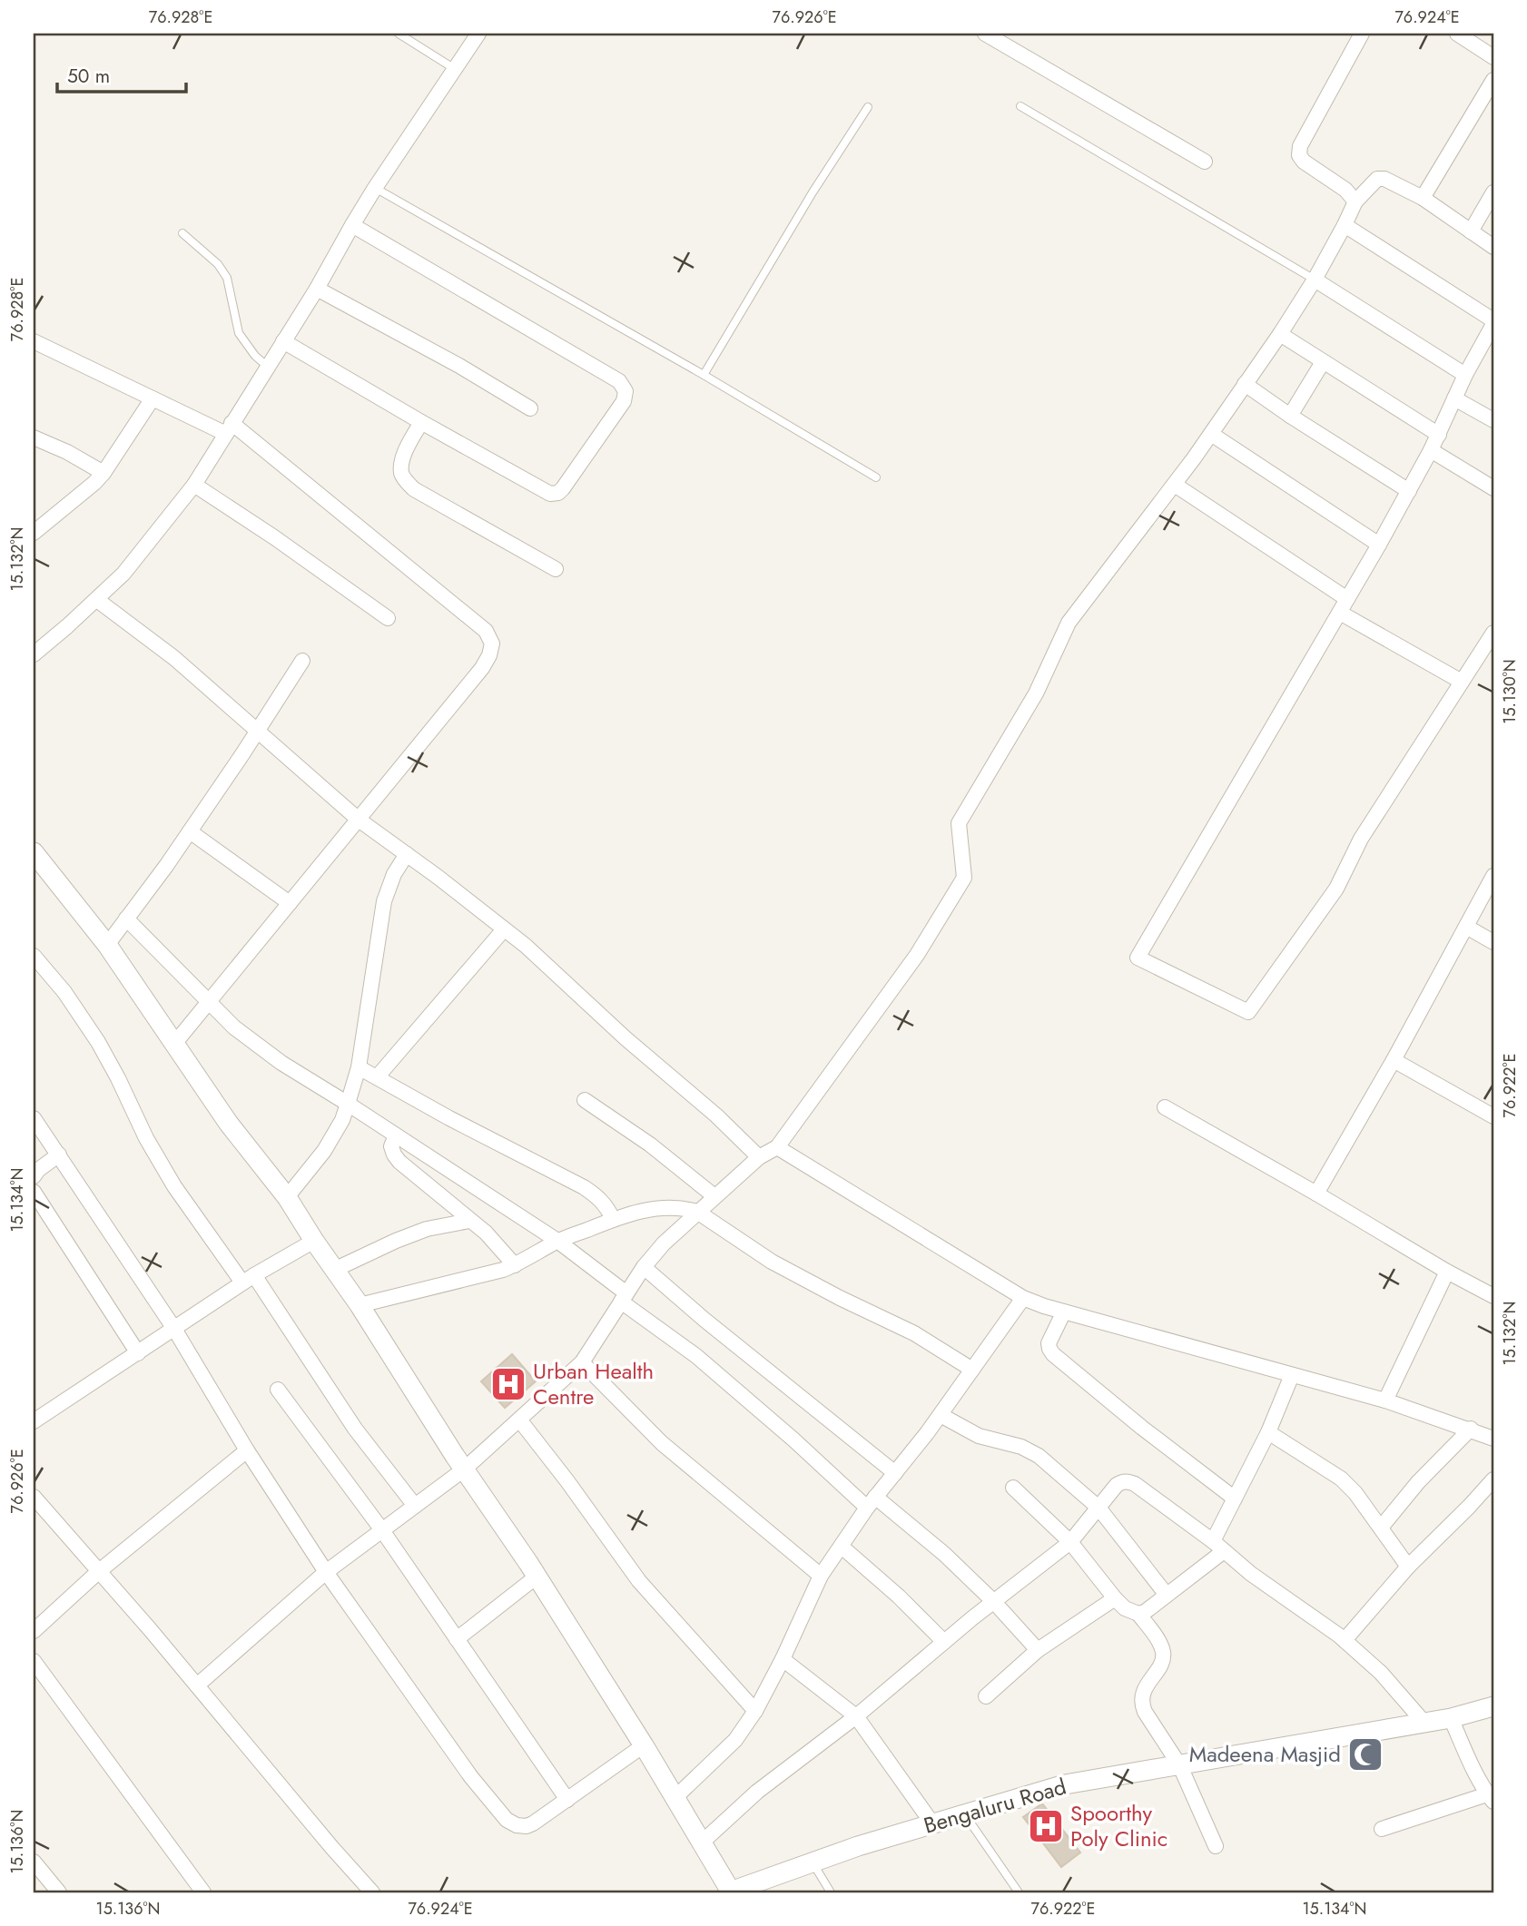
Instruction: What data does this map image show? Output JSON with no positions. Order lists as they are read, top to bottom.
{
  "streets": {
    "street": ["Bengaluru Road"]
  },
  "places": {
    "hospital": ["Urban Health Centre", "Spoorthy Poly Clinic"],
    "mosque": ["Madeena Masjid"]
  },
  "scale_bar": "50 m",
  "coordinates": [
    "76.928°E",
    "76.926°E",
    "76.924°E",
    "15.132°N",
    "15.130°N",
    "76.922°E",
    "15.134°N",
    "15.136°N"
  ]
}
